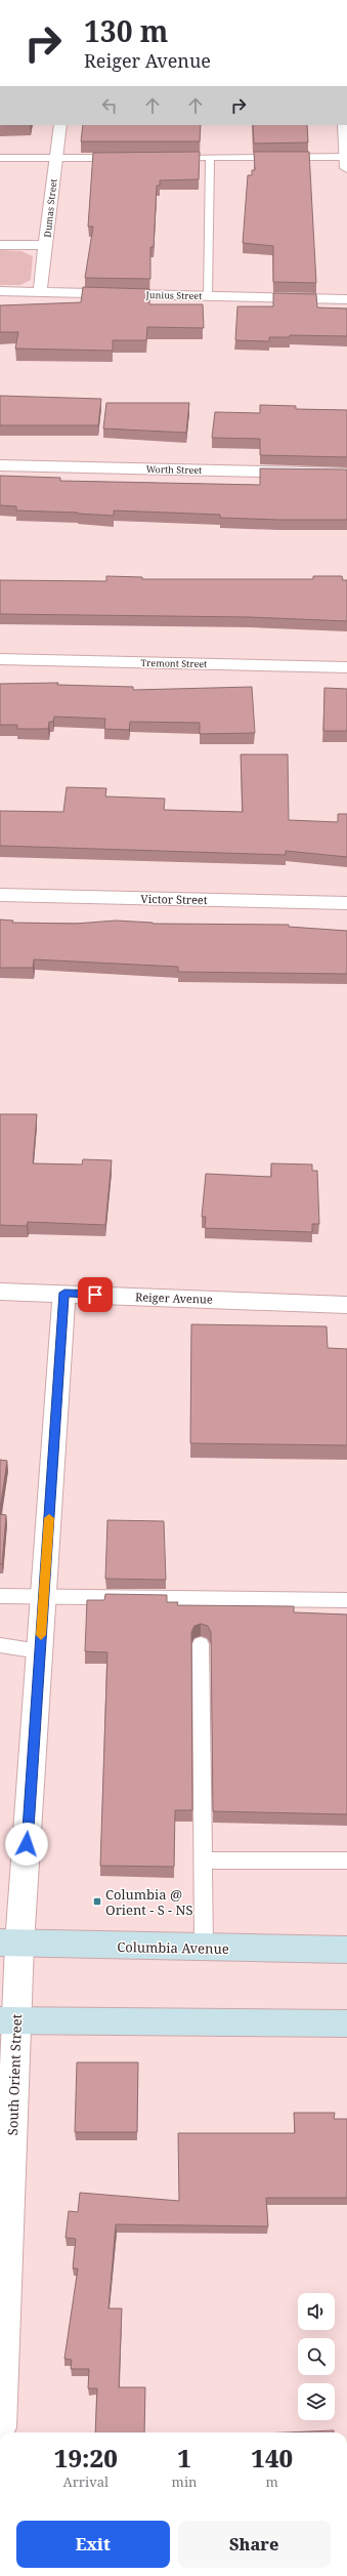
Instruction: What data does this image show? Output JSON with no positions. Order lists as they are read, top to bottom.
{
  "streets": {
    "main road": ["Columbia Avenue"],
    "street": [
      "Dumas Street",
      "Junius Street",
      "Worth Street",
      "Tremont Street",
      "Victor Street",
      "Reiger Avenue",
      "South Orient Street"
    ]
  },
  "crossings": [
    ["Dumas Street", "Junius Street"],
    ["Reiger Avenue", "South Orient Street"],
    ["Columbia Avenue", "South Orient Street"]
  ],
  "places": {
    "transit": ["Columbia @ Orient - S - NS"]
  },
  "page": {
    "turn": ["130 m", "Reiger Avenue"],
    "eta": [
      "19:20",
      "Arrival",
      "1",
      "min",
      "140",
      "m"
    ],
    "buttons": ["Exit", "Share"]
  }
}
